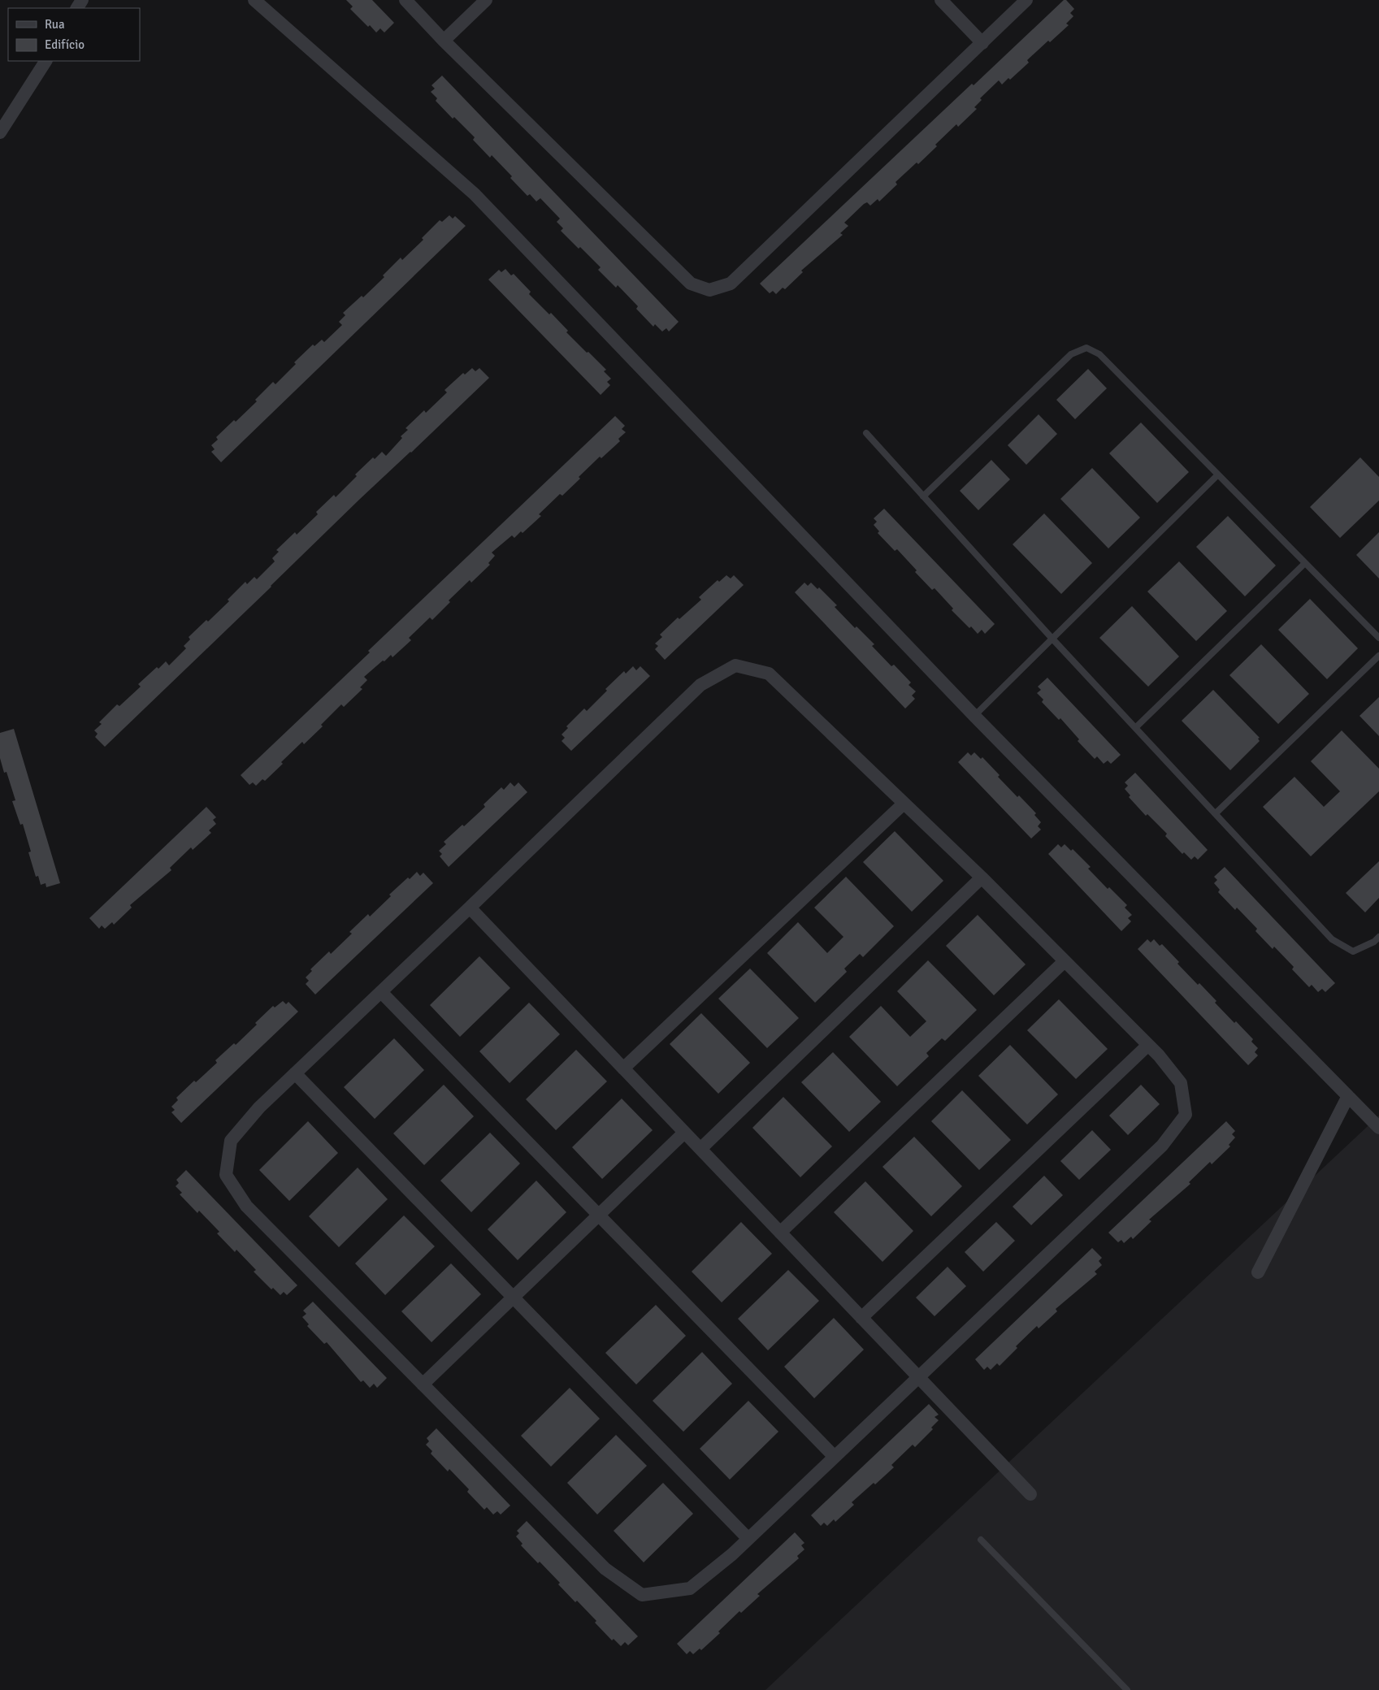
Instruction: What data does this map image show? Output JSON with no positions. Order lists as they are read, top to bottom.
{
  "legend": ["Rua", "Edifício"]
}
